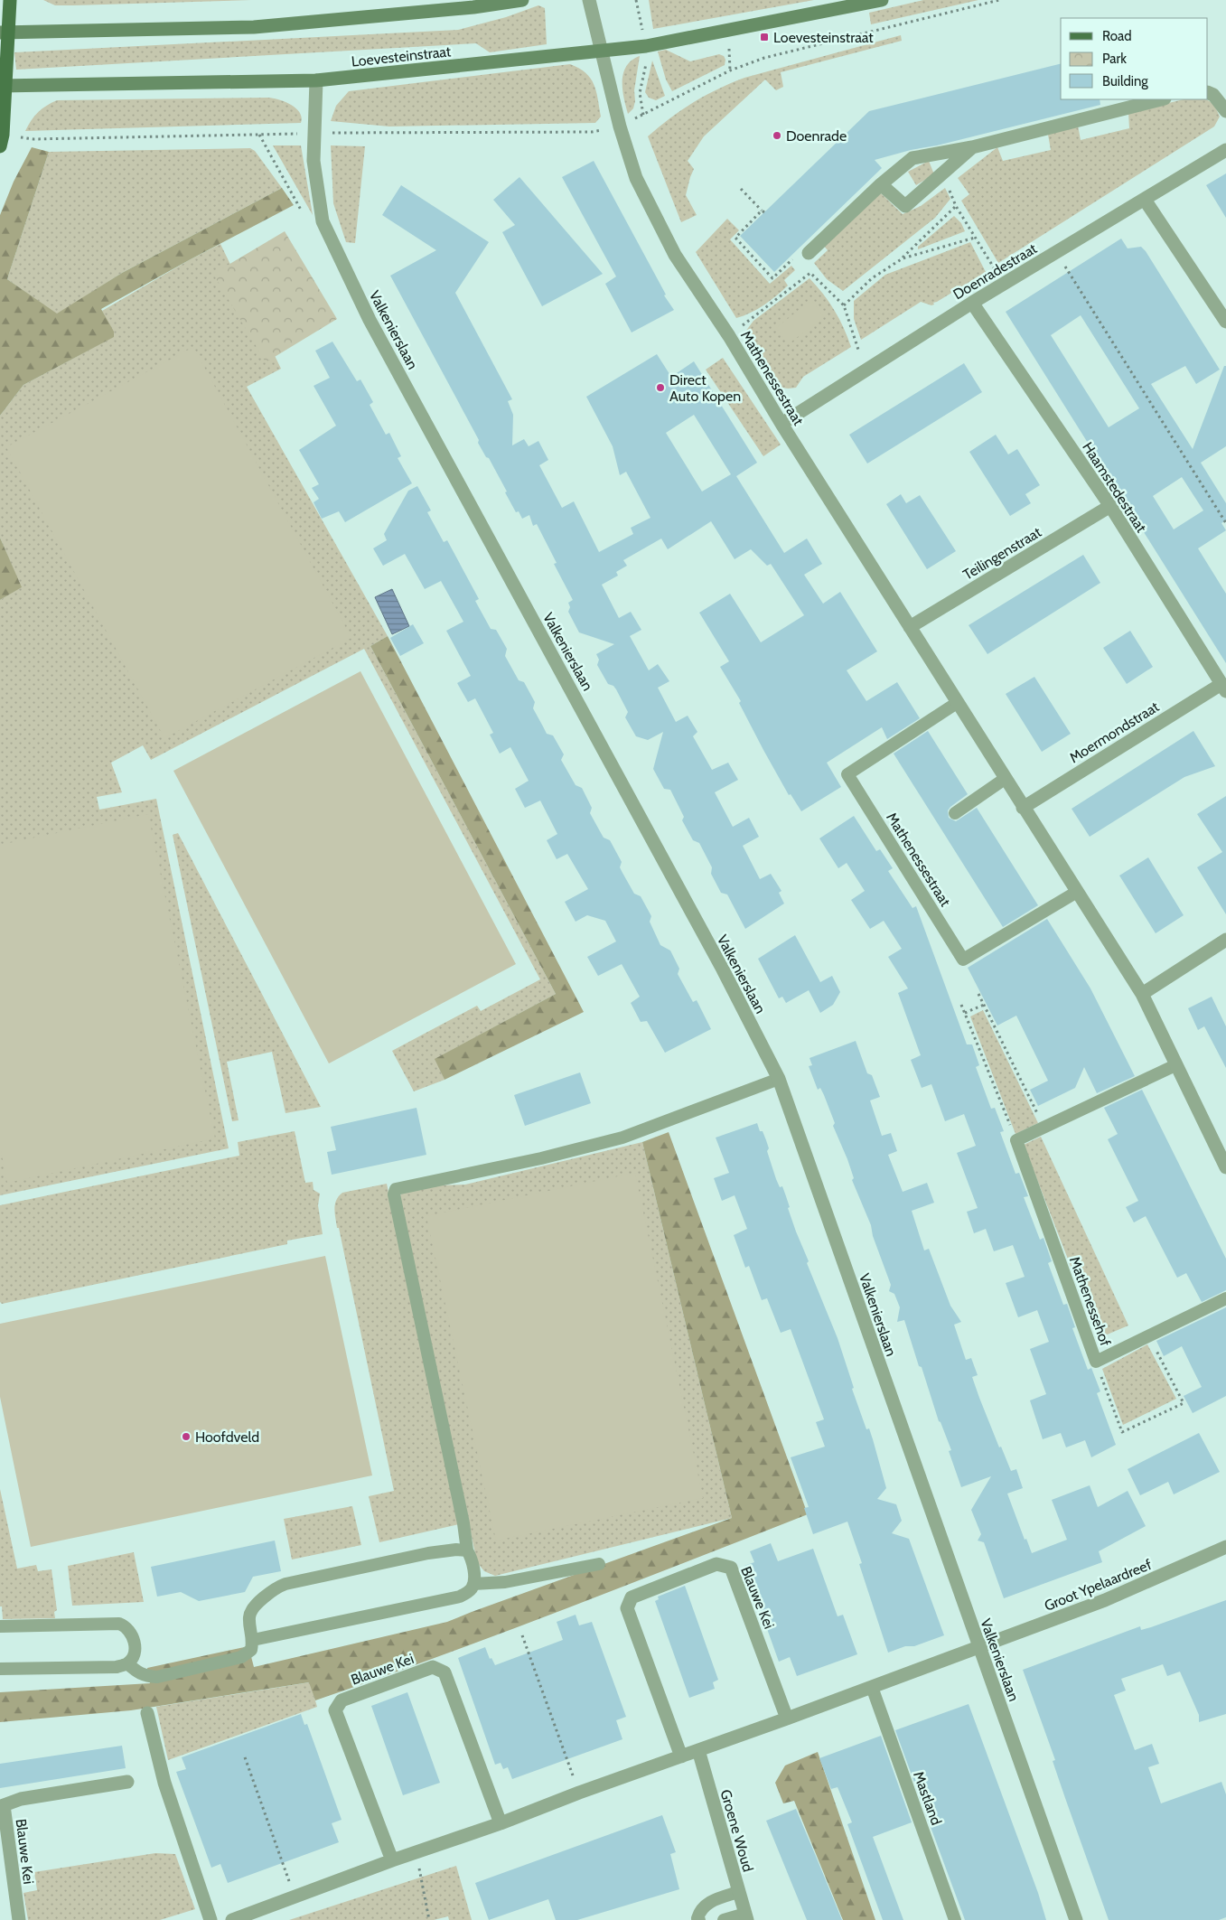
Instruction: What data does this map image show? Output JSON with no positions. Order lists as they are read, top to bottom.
{
  "streets": {
    "street": [
      "Loevesteinstraat",
      "Doenradestraat",
      "Valkenierslaan",
      "Mathenessestraat",
      "Haamstedestraat",
      "Teilingenstraat",
      "Moermondstraat",
      "Groot Ypelaardreef",
      "Blauwe Kei",
      "Groene Woud"
    ],
    "lane": ["Mathenessehof", "Mastland"]
  },
  "crossings": [
    ["Loevesteinstraat", "Valkenierslaan"],
    ["Loevesteinstraat", "Mathenessestraat"],
    ["Doenradestraat", "Mathenessestraat"],
    ["Doenradestraat", "Haamstedestraat"],
    ["Valkenierslaan", "Groot Ypelaardreef"],
    ["Mathenessestraat", "Teilingenstraat"],
    ["Mathenessestraat", "Moermondstraat"],
    ["Haamstedestraat", "Teilingenstraat"],
    ["Haamstedestraat", "Moermondstraat"]
  ],
  "places": {
    "transit": ["Loevesteinstraat"],
    "other": ["Doenrade", "Direct Auto Kopen", "Hoofdveld"]
  },
  "legend": ["Road", "Park", "Building"]
}
